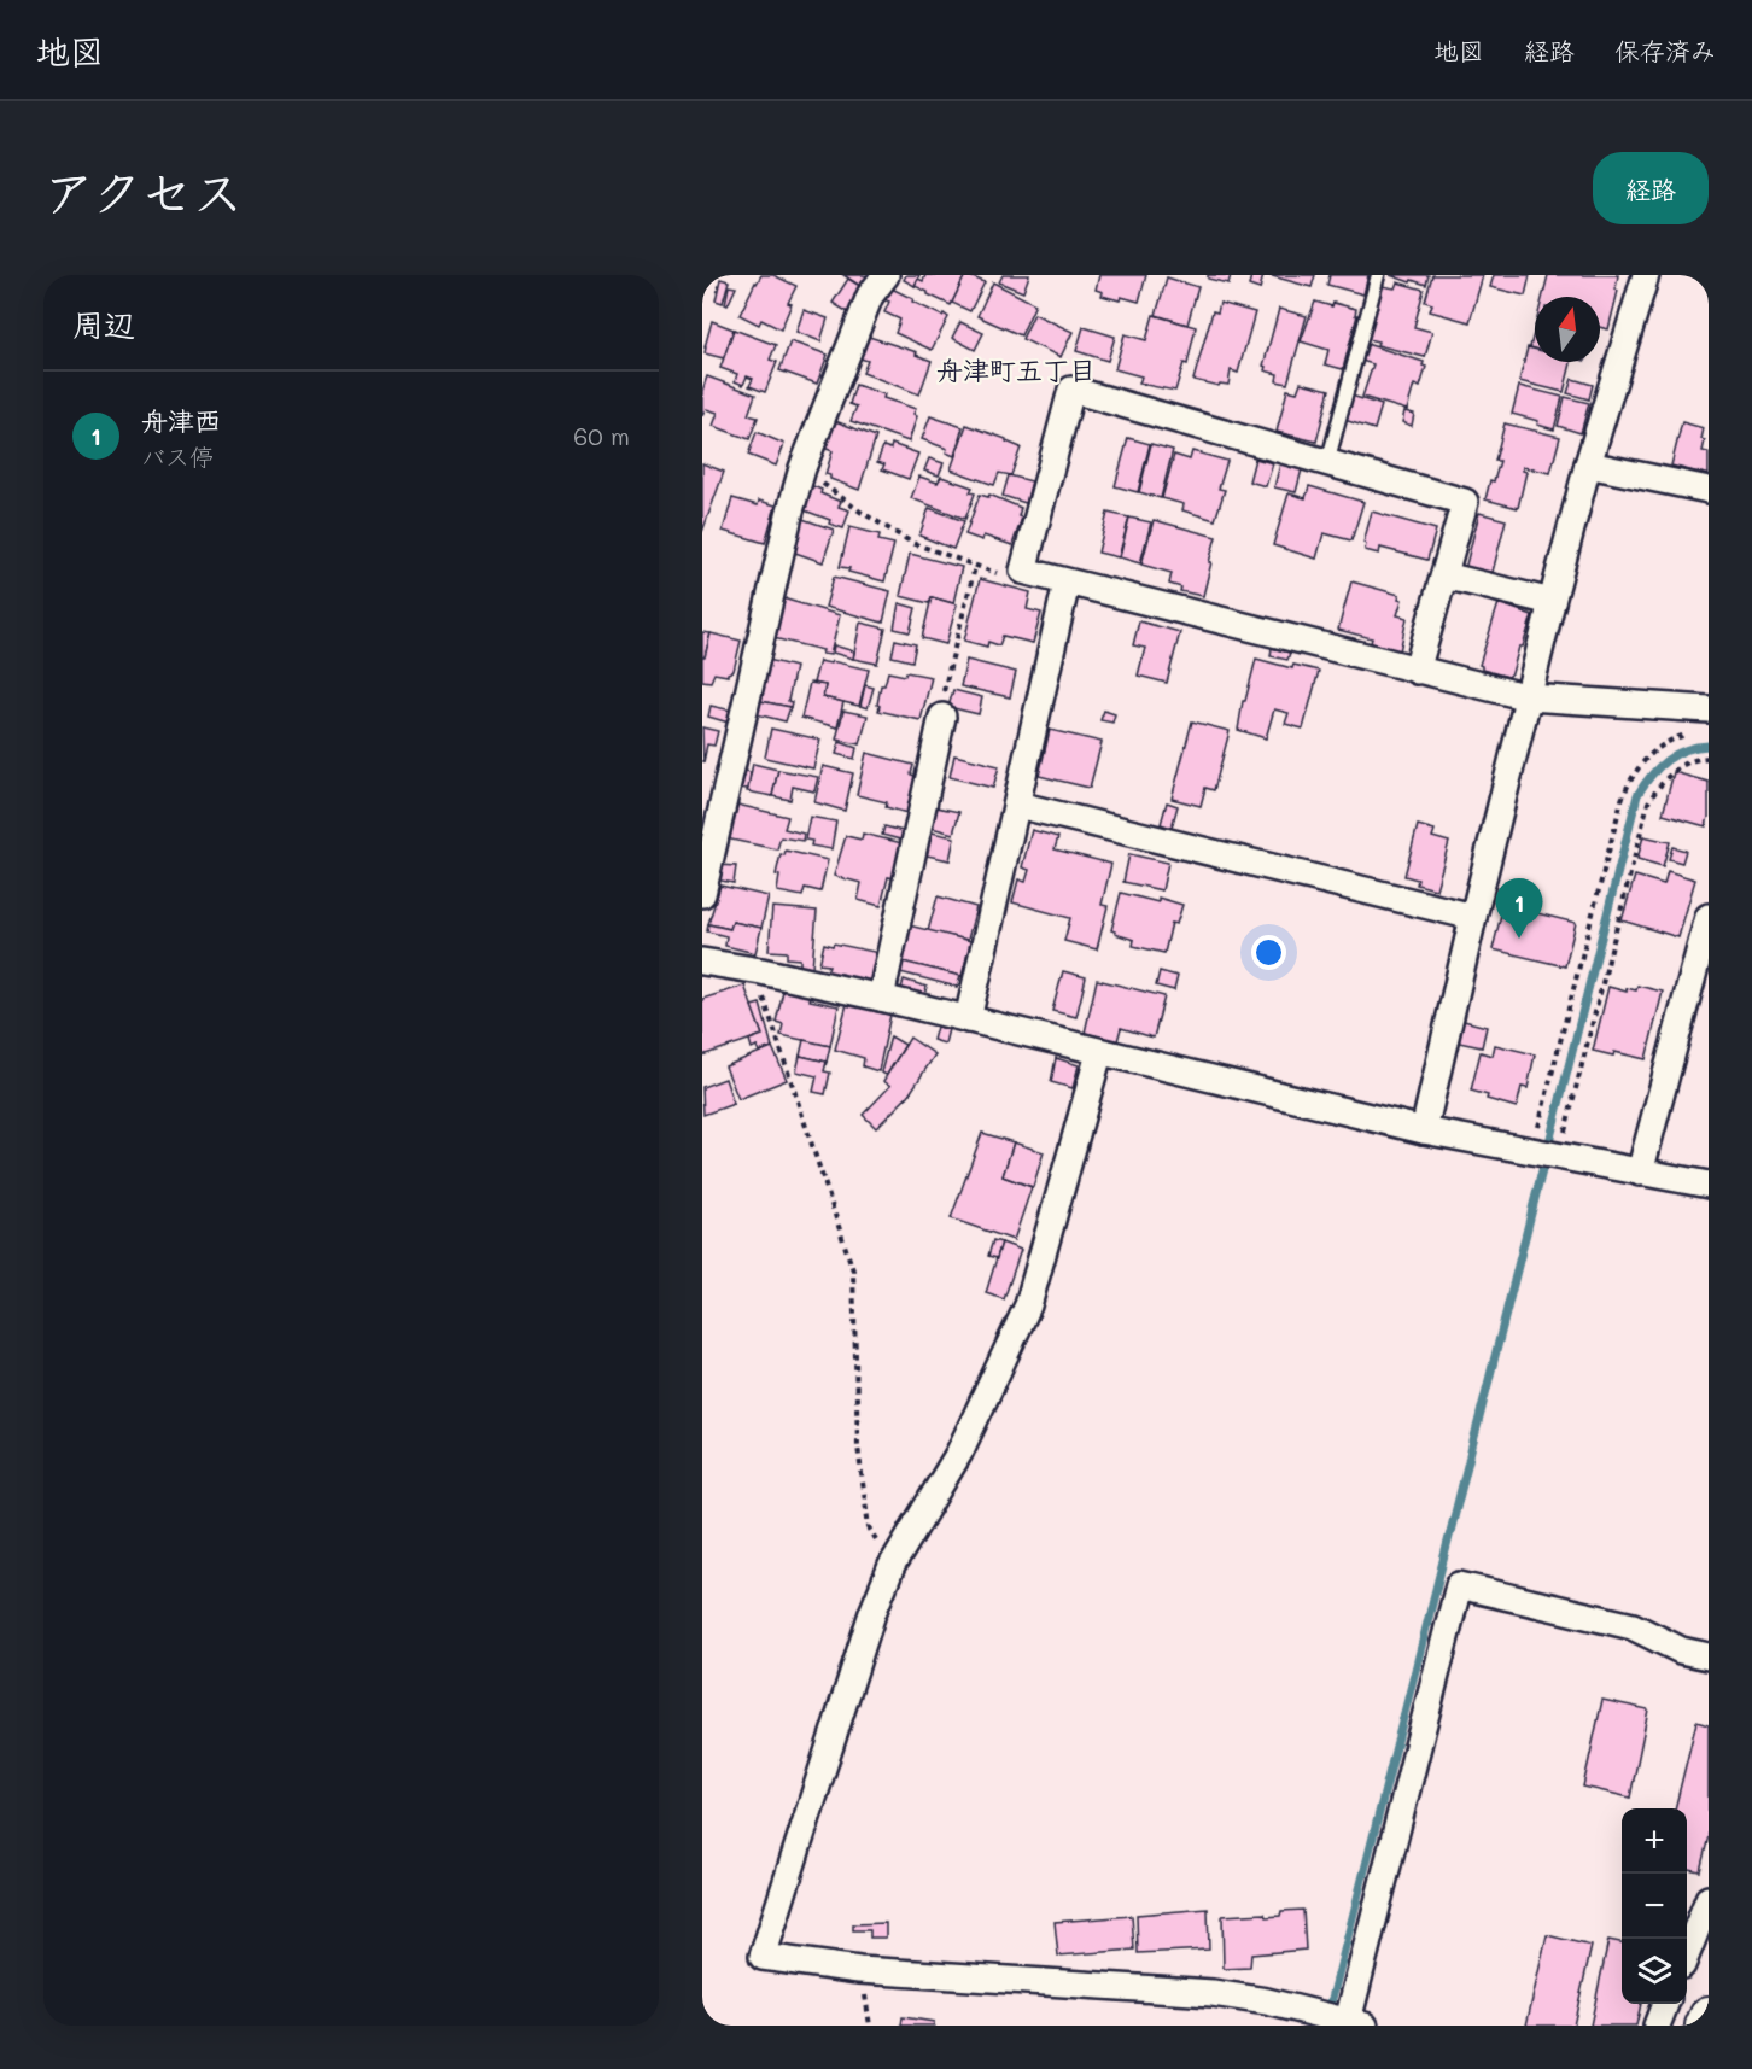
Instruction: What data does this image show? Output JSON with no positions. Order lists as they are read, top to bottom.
{
  "districts": ["舟津町五丁目"],
  "north": "top",
  "page": {
    "header": "地図",
    "nav": ["地図", "経路", "保存済み"],
    "title": "アクセス",
    "buttons": "経路",
    "heading": "周辺",
    "list": [
      {
        "mark": "1",
        "name": "舟津西",
        "note": "バス停",
        "value": "60 m"
      }
    ],
    "pins": "1",
    "map_buttons": ["+", "−"]
  }
}
